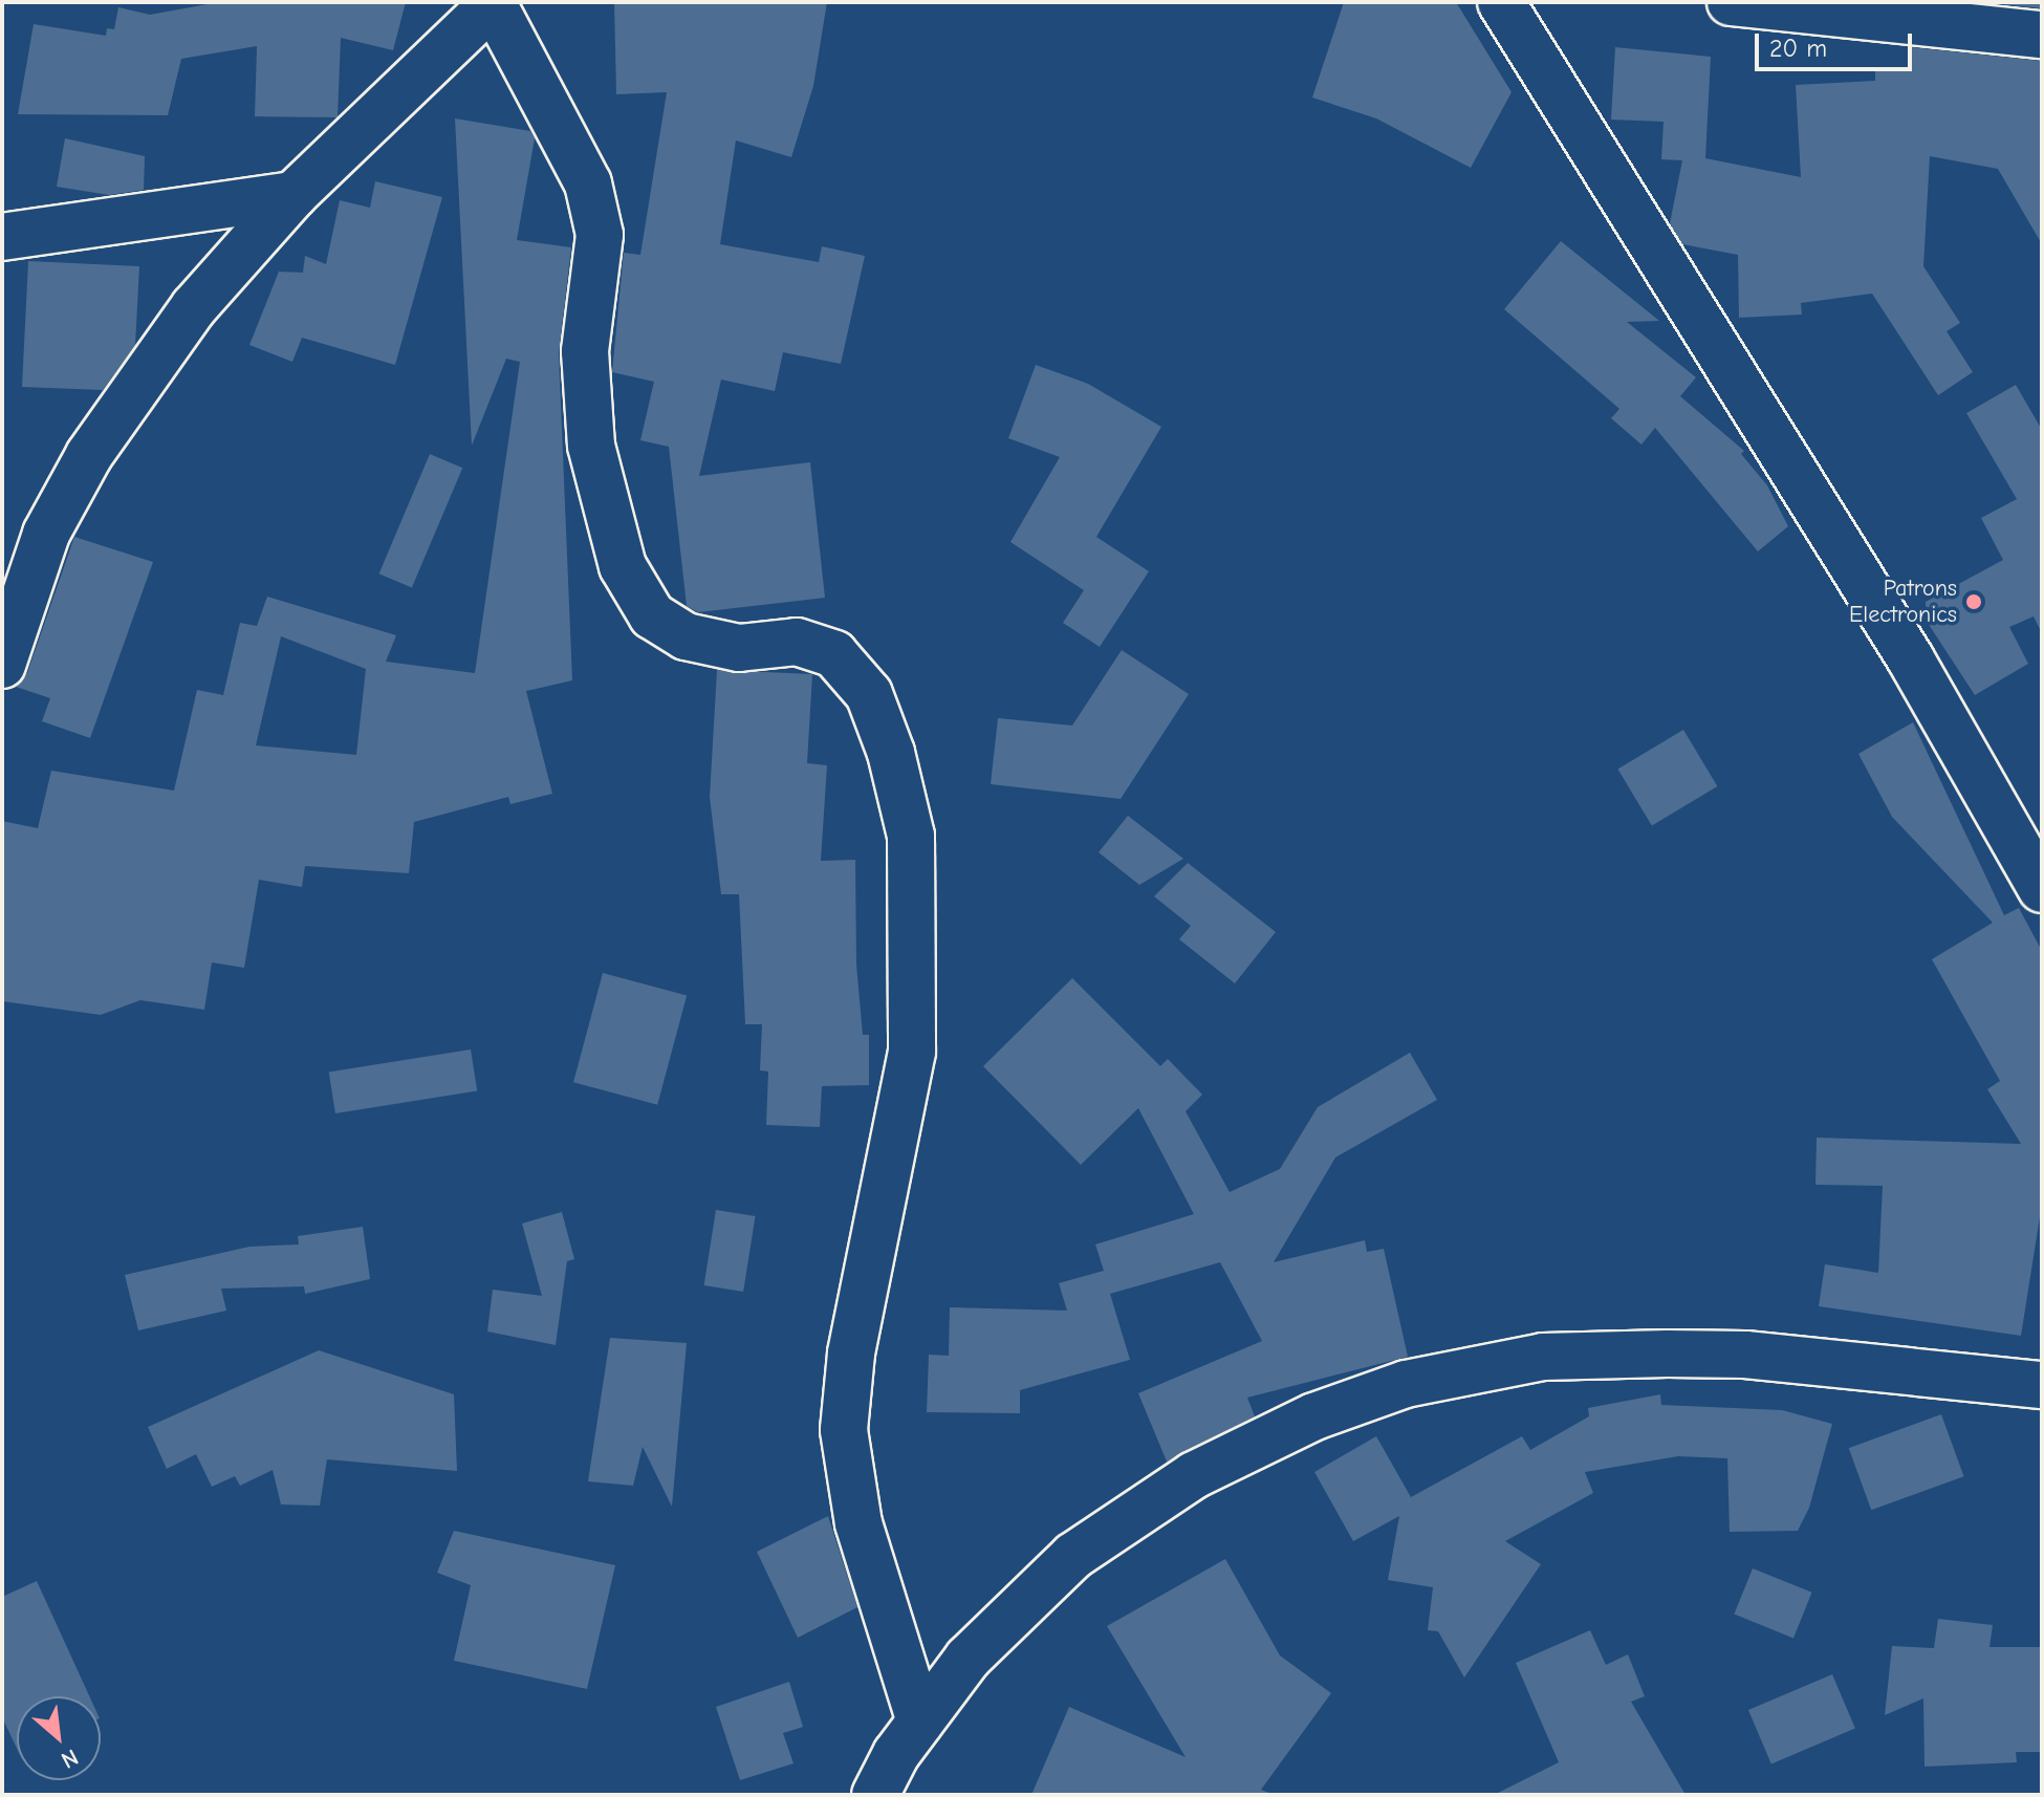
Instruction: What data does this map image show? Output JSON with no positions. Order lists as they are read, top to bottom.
{
  "places": ["Patrons Electronics"],
  "scale_bar": "20 m",
  "north": "bottom right"
}
